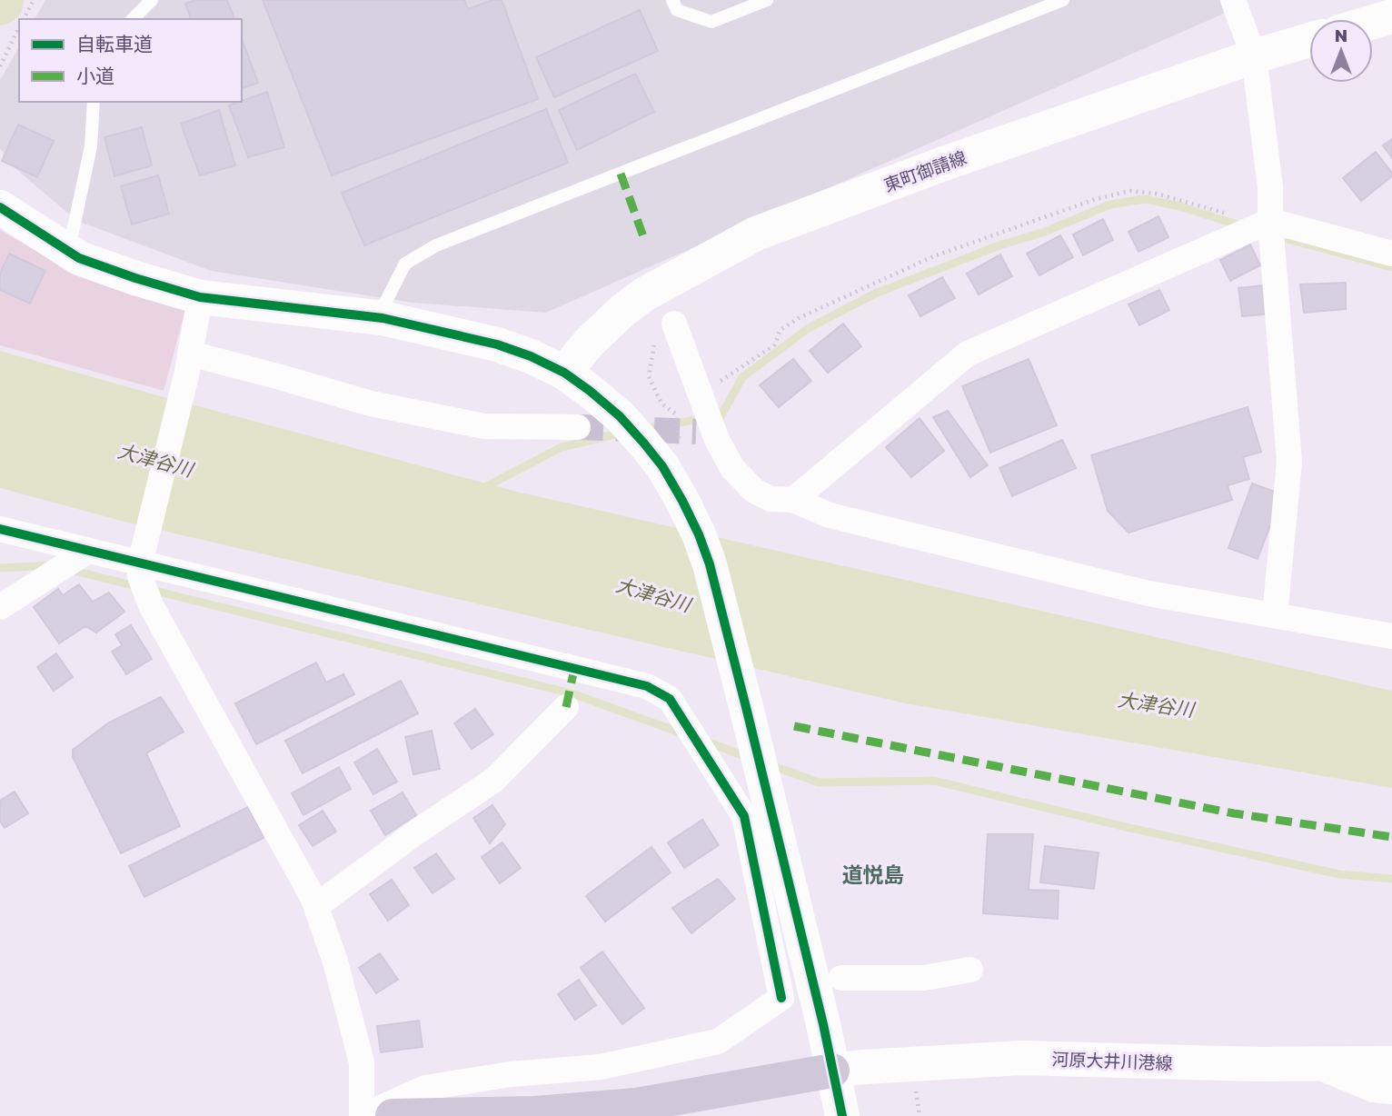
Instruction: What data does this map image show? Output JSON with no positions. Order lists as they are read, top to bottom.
{
  "streets": {
    "street": ["東町御請線", "河原大井川港線"]
  },
  "districts": ["道悦島"],
  "water": ["大津谷川"],
  "legend": ["自転車道", "小道"],
  "north": "top"
}
